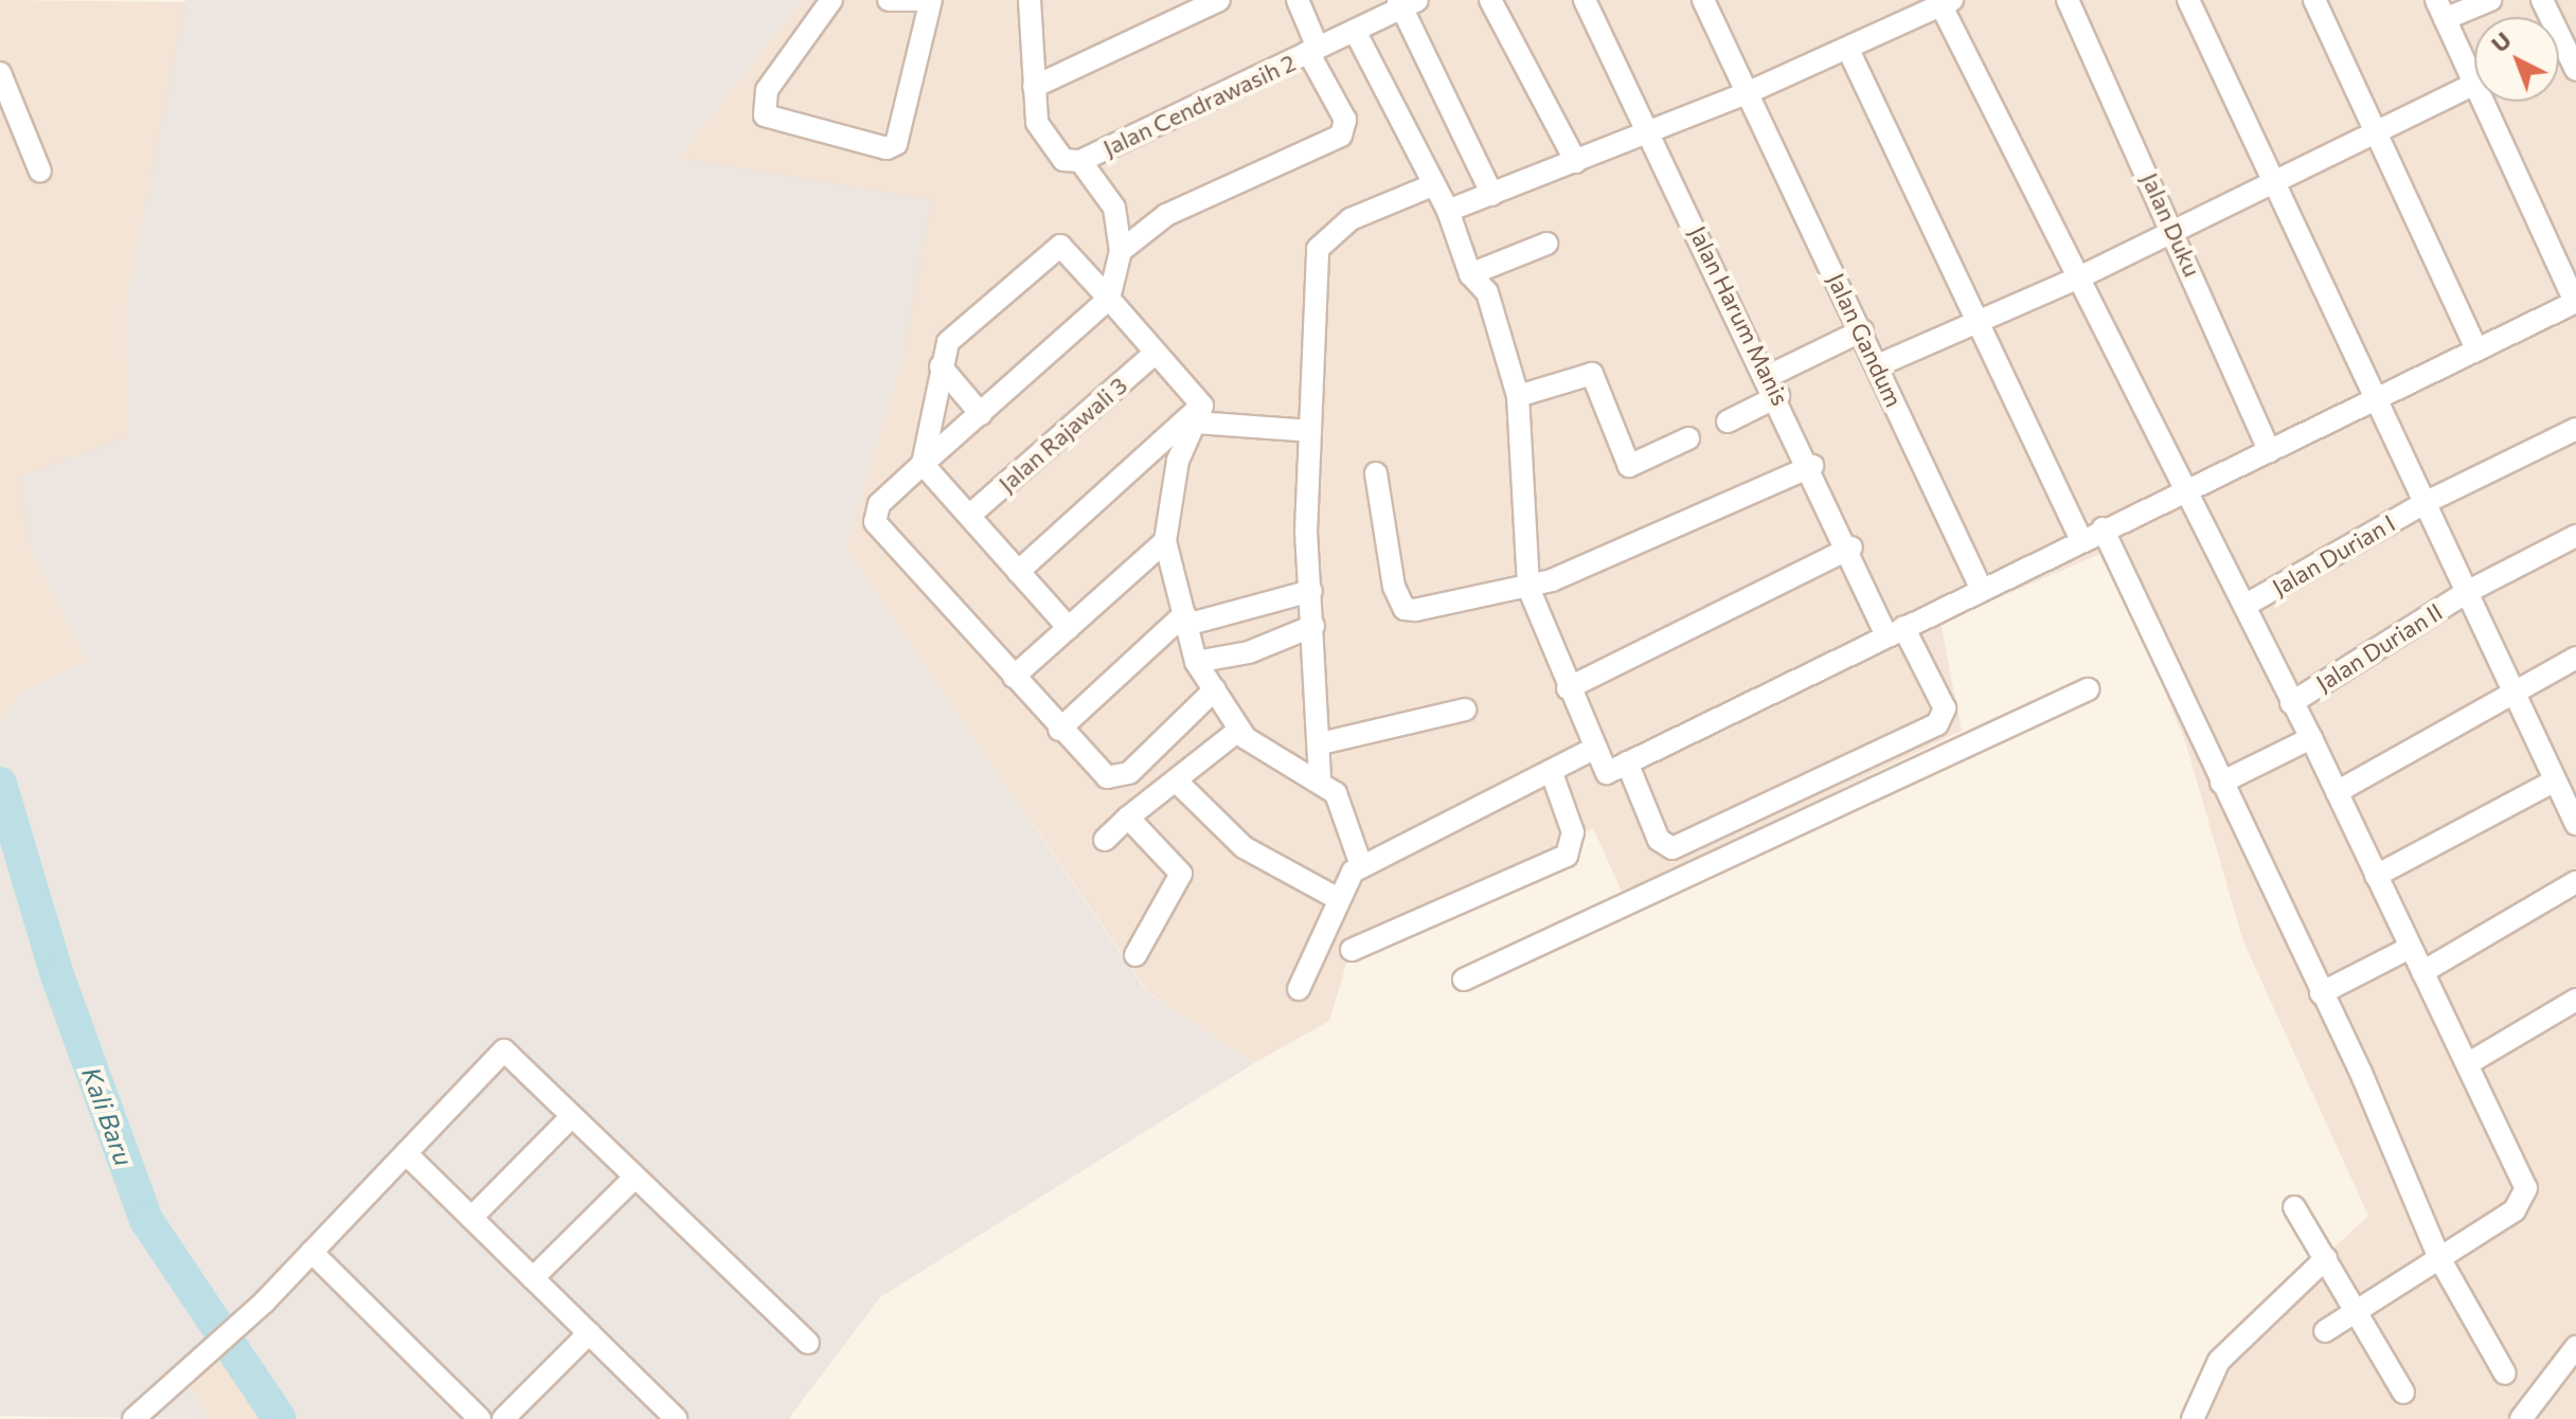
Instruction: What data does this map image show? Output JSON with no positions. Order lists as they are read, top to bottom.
{
  "streets": {
    "street": [
      "Jalan Cendrawasih 2",
      "Jalan Duku",
      "Jalan Harum Manis",
      "Jalan Gandum",
      "Jalan Rajawali 3",
      "Jalan Durian I",
      "Jalan Durian II"
    ]
  },
  "water": ["Kali Baru"],
  "north": "top left"
}
